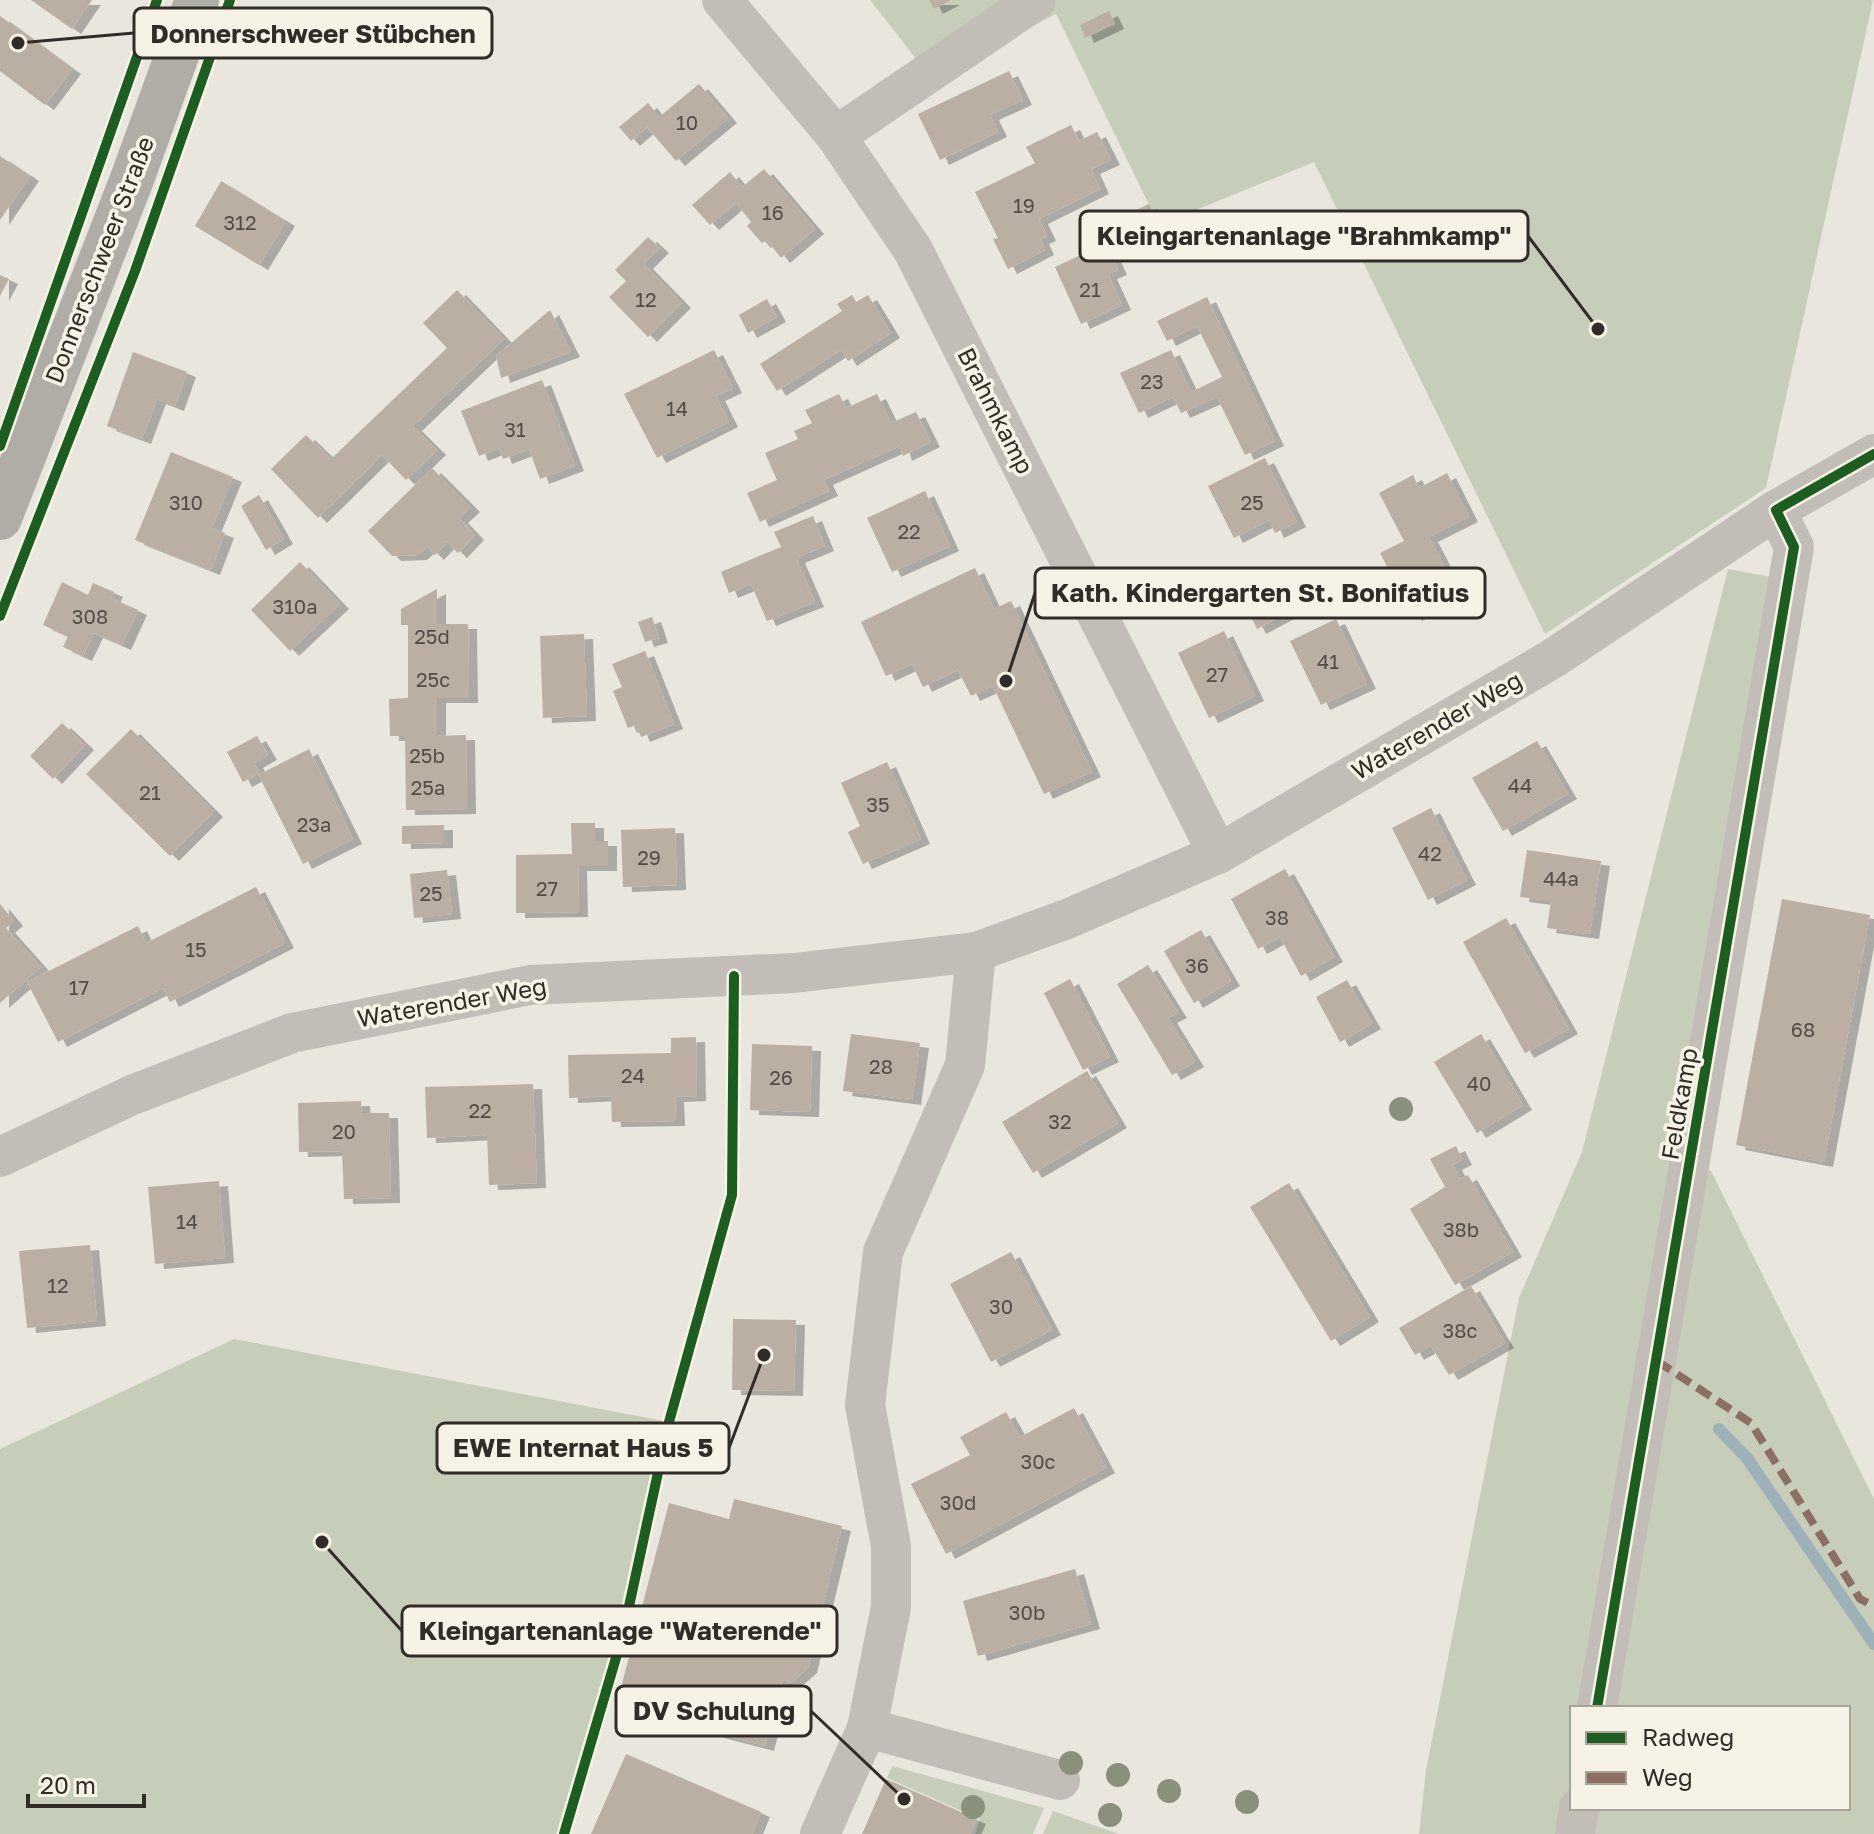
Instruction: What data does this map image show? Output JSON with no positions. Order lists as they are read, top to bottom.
{
  "streets": {
    "main road": ["Donnerschweer Straße"],
    "street": ["Brahmkamp", "Waterender Weg", "Feldkamp"]
  },
  "crossings": [
    ["Brahmkamp", "Waterender Weg"],
    ["Waterender Weg", "Feldkamp"]
  ],
  "places": [
    "Donnerschweer Stübchen",
    "Kleingartenanlage \"Brahmkamp\"",
    "Kath. Kindergarten St. Bonifatius",
    "EWE Internat Haus 5",
    "Kleingartenanlage \"Waterende\"",
    "DV Schulung"
  ],
  "house_numbers": [
    "10",
    "19",
    "16",
    "312",
    "21",
    "12",
    "23",
    "14",
    "31",
    "310",
    "25",
    "22",
    "310a",
    "308",
    "25d",
    "41",
    "27",
    "25c",
    "25b",
    "44",
    "25a",
    "21",
    "35",
    "23a",
    "42",
    "29",
    "44a",
    "27",
    "25",
    "38",
    "15",
    "36",
    "17",
    "68",
    "28",
    "24",
    "26",
    "40",
    "22",
    "32",
    "20",
    "14",
    "38b",
    "12",
    "30",
    "38c",
    "30c",
    "30d",
    "30b"
  ],
  "legend": ["Radweg", "Weg"],
  "scale_bar": "20 m"
}
